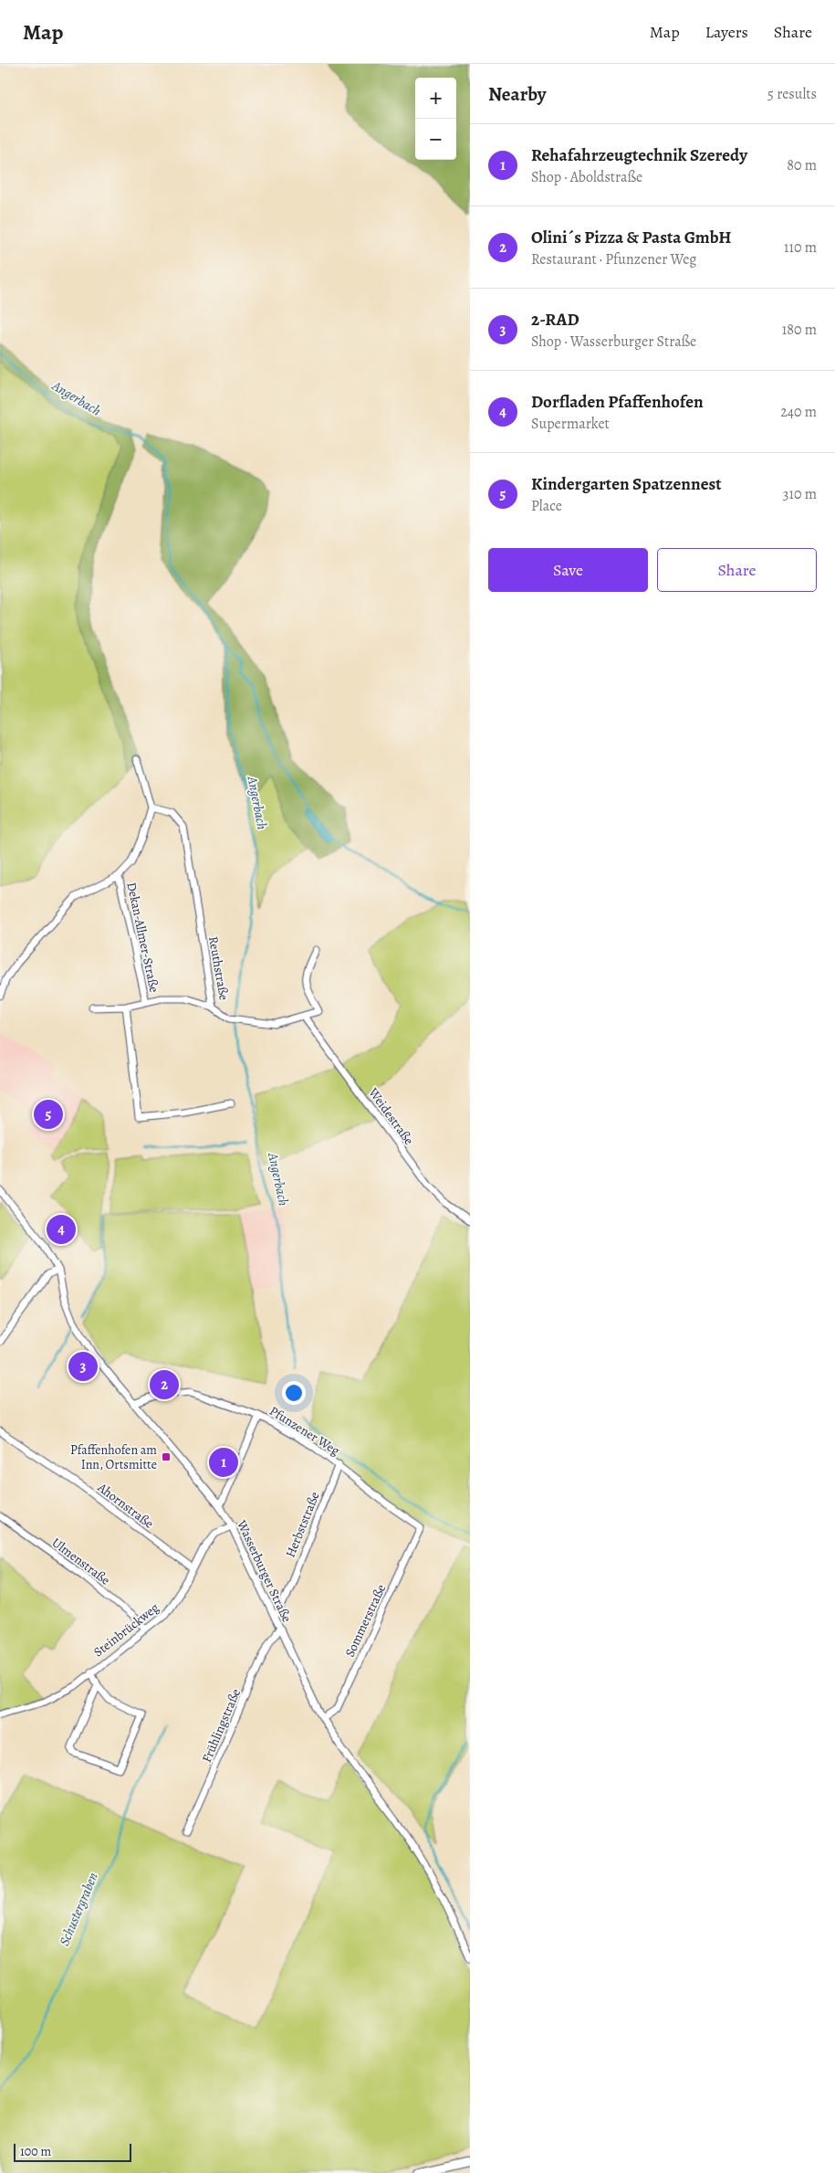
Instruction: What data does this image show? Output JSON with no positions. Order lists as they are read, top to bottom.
{
  "streets": {
    "street": [
      "Dekan-Allmer-Straße",
      "Reuthstraße",
      "Weidestraße",
      "Pfunzener Weg",
      "Ahornstraße",
      "Herbststraße",
      "Ulmenstraße",
      "Wasserburger Straße",
      "Sommerstraße",
      "Steinbrückweg",
      "Frühlingstraße"
    ]
  },
  "crossings": [
    ["Dekan-Allmer-Straße", "Reuthstraße"],
    ["Reuthstraße", "Weidestraße"],
    ["Pfunzener Weg", "Herbststraße"],
    ["Pfunzener Weg", "Wasserburger Straße"],
    ["Pfunzener Weg", "Sommerstraße"],
    ["Ahornstraße", "Steinbrückweg"],
    ["Herbststraße", "Wasserburger Straße"],
    ["Ulmenstraße", "Steinbrückweg"],
    ["Wasserburger Straße", "Sommerstraße"],
    ["Wasserburger Straße", "Steinbrückweg"],
    ["Wasserburger Straße", "Frühlingstraße"]
  ],
  "water": ["Angerbach", "Schustergraben"],
  "places": {
    "transit": ["Pfaffenhofen am Inn, Ortsmitte"]
  },
  "scale_bar": "100 m",
  "page": {
    "header": "Map",
    "nav": ["Map", "Layers", "Share"],
    "heading": ["Nearby", "5 results"],
    "map_buttons": ["+", "−"],
    "list": [
      {
        "mark": "1",
        "name": "Rehafahrzeugtechnik Szeredy",
        "note": "Shop · Aboldstraße",
        "value": "80 m"
      },
      {
        "mark": "2",
        "name": "Olini´s Pizza & Pasta GmbH",
        "note": "Restaurant · Pfunzener Weg",
        "value": "110 m"
      },
      {
        "mark": "3",
        "name": "2-RAD",
        "note": "Shop · Wasserburger Straße",
        "value": "180 m"
      },
      {
        "mark": "4",
        "name": "Dorfladen Pfaffenhofen",
        "note": "Supermarket",
        "value": "240 m"
      },
      {
        "mark": "5",
        "name": "Kindergarten Spatzennest",
        "note": "Place",
        "value": "310 m"
      }
    ],
    "buttons": ["Save", "Share"],
    "pins": [
      "5",
      "4",
      "3",
      "2",
      "1"
    ],
    "scale": "100 m"
  }
}
